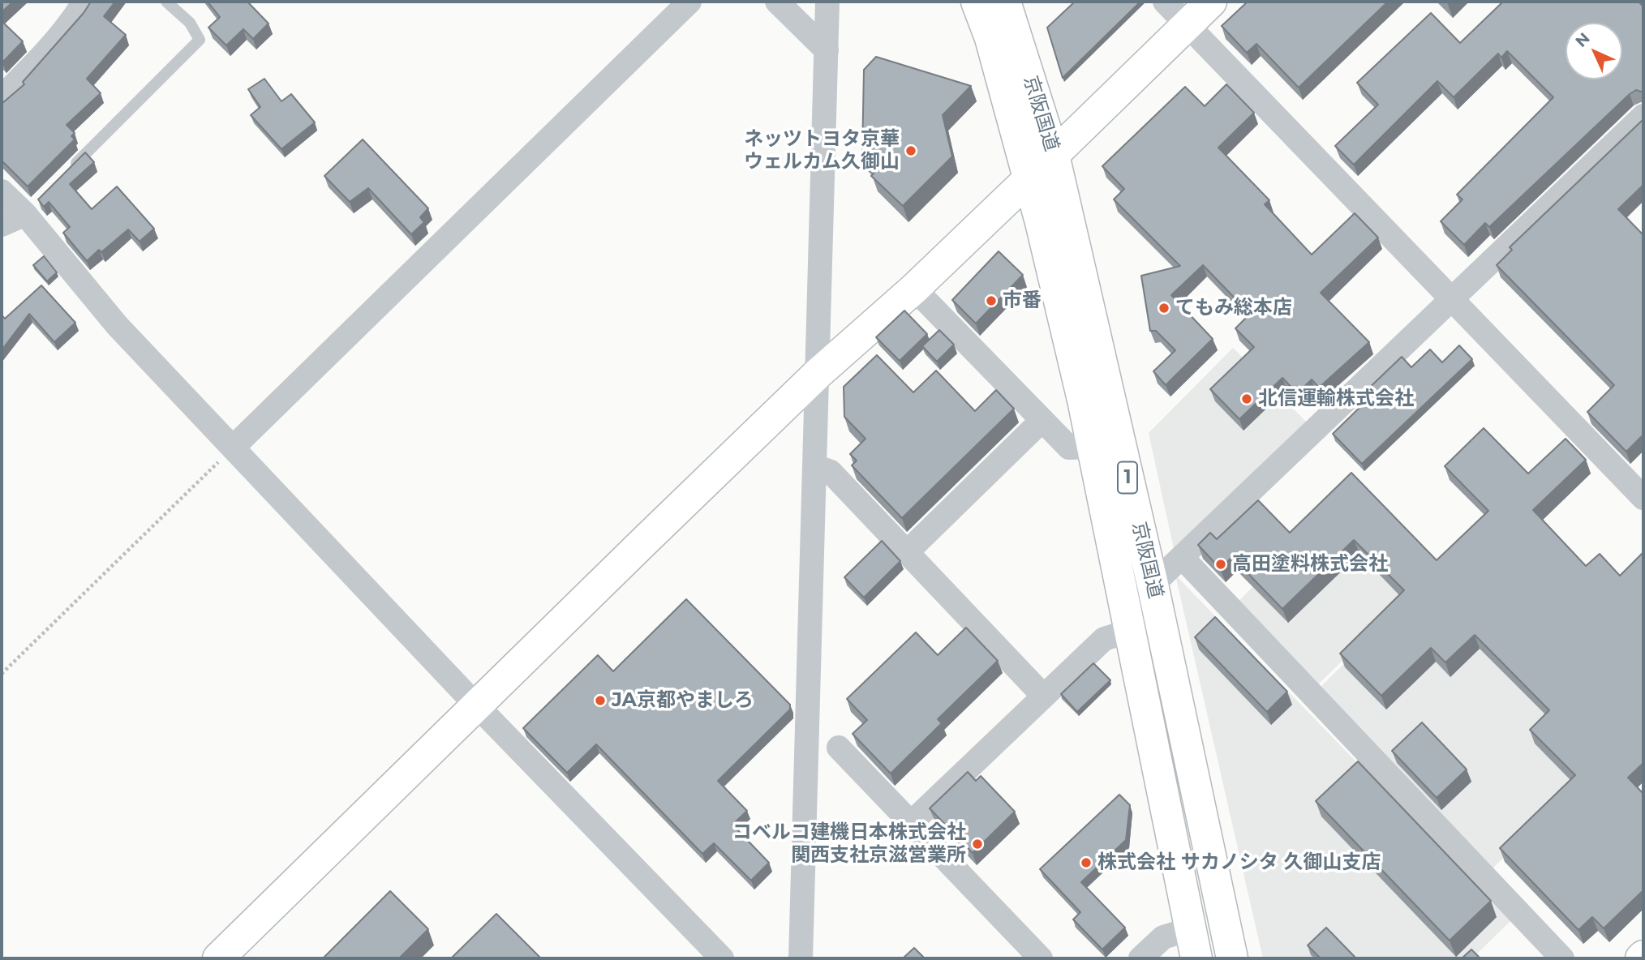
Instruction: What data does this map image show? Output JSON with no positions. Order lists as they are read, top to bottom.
{
  "streets": {
    "main road": ["京阪国道", "1"]
  },
  "places": [
    "ネッツトヨタ京華 ウェルカム久御山",
    "市番",
    "てもみ総本店",
    "北信運輸株式会社",
    "高田塗料株式会社",
    "JA京都やましろ",
    "コベルコ建機日本株式会社 関西支社京滋営業所",
    "株式会社 サカノシタ 久御山支店"
  ],
  "north": "top left"
}
